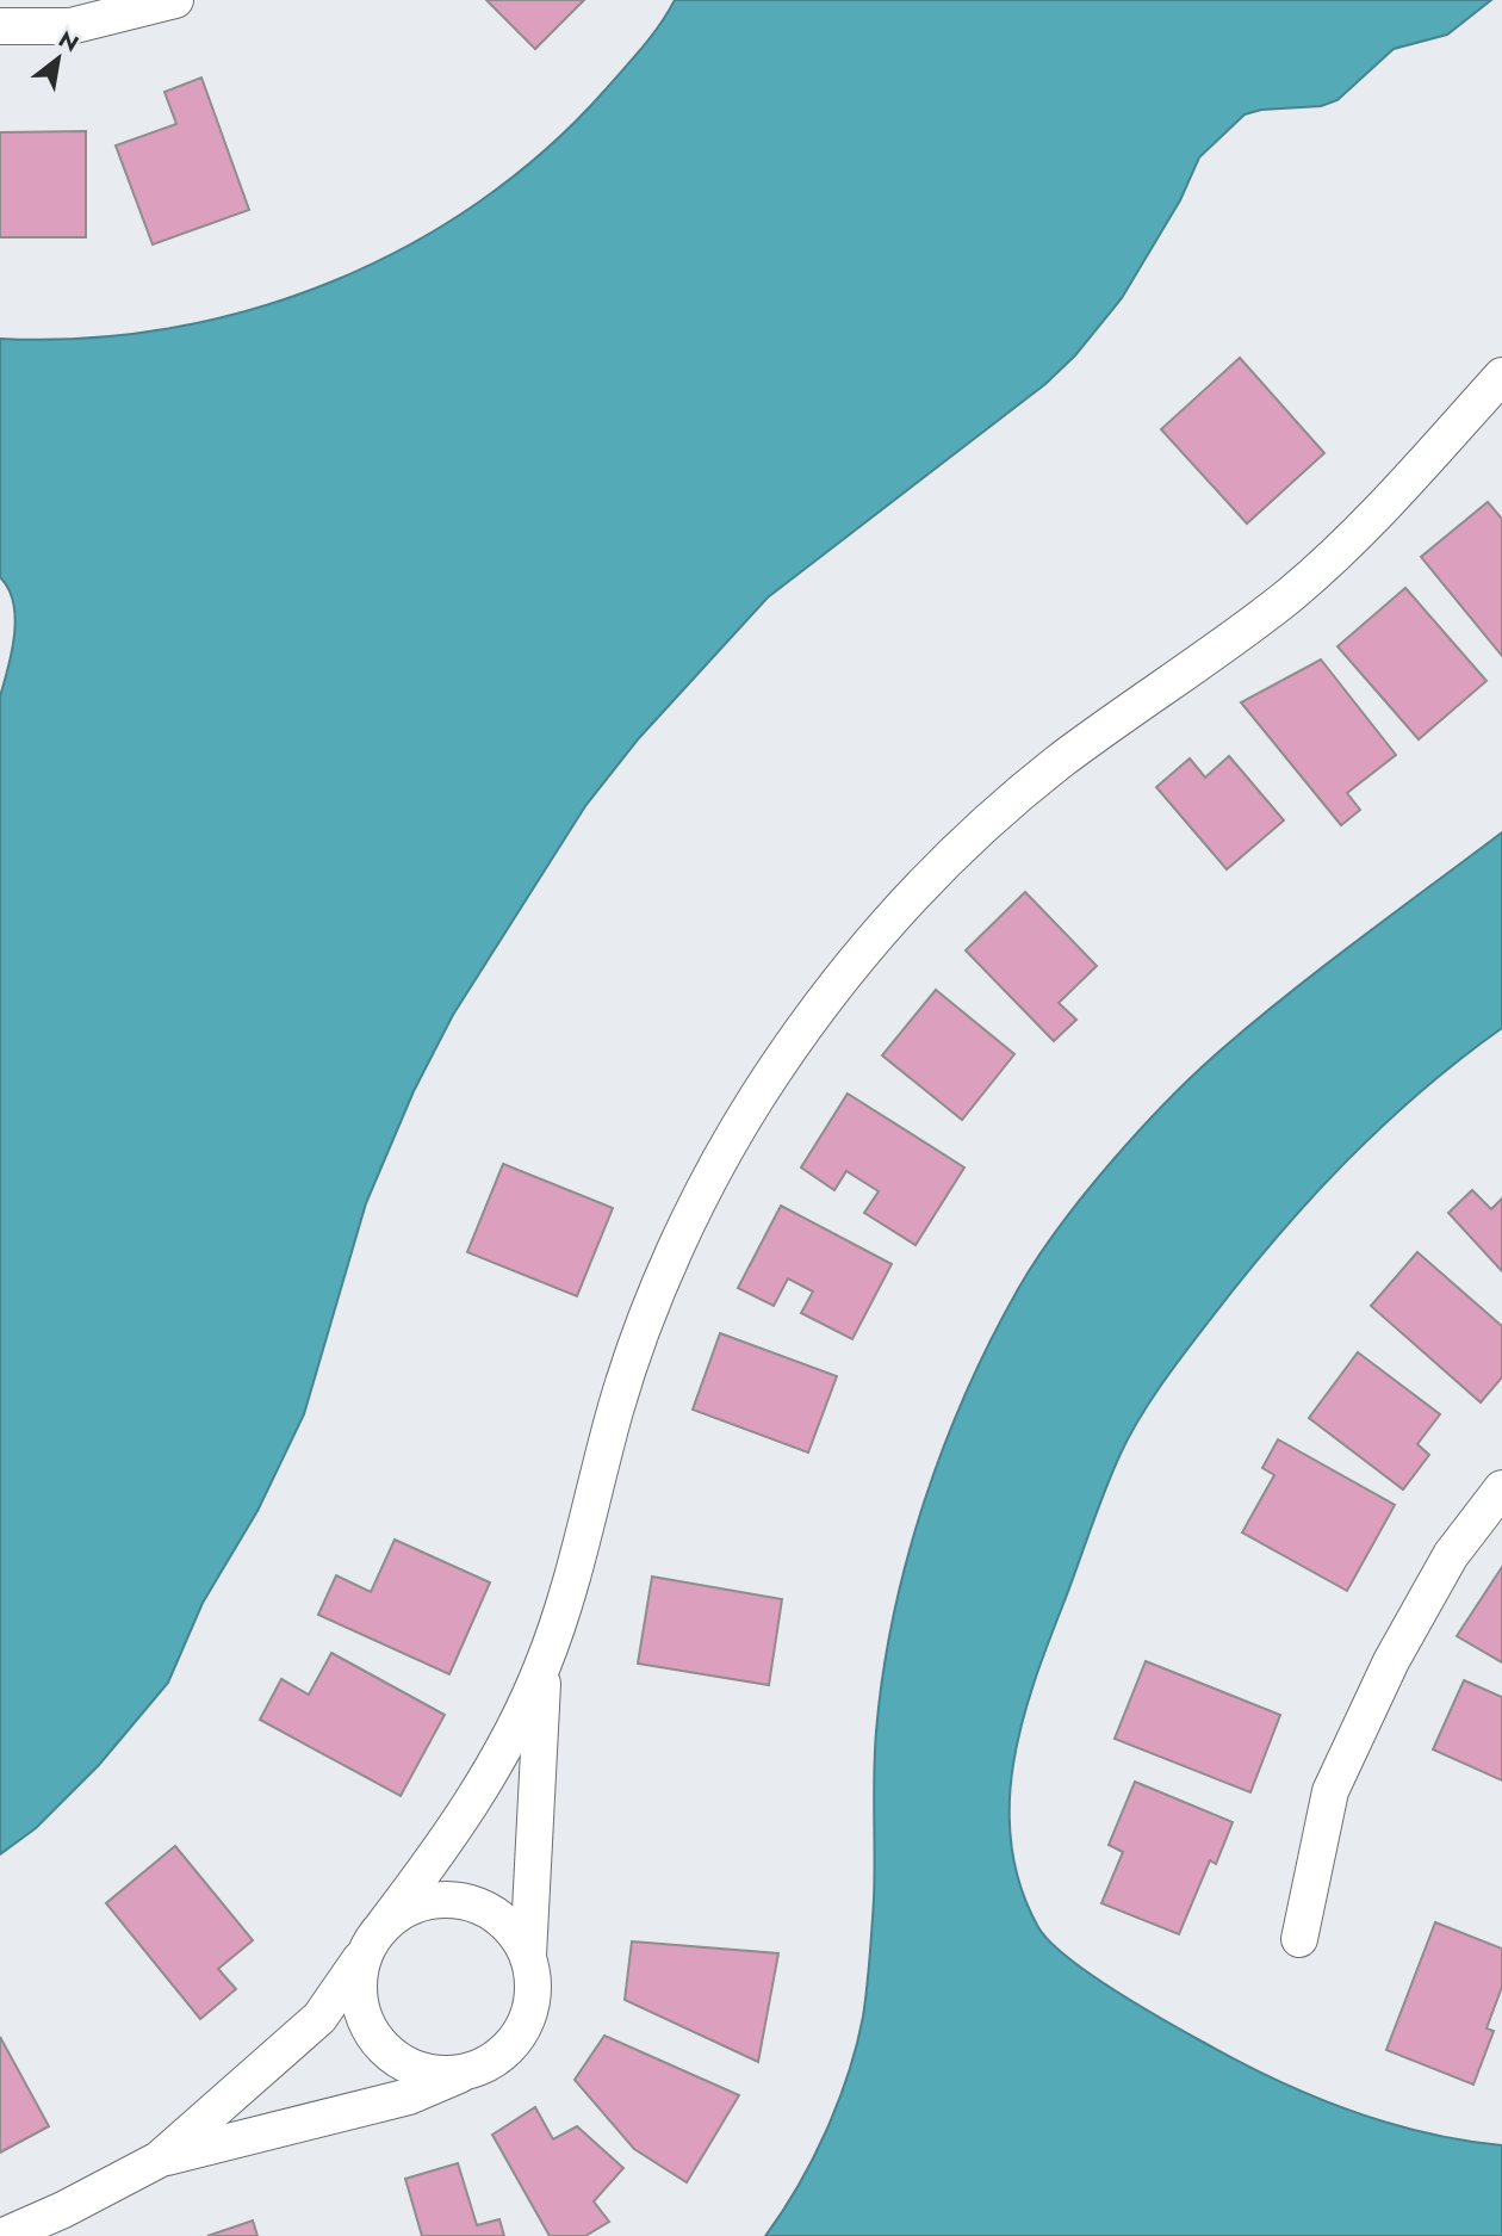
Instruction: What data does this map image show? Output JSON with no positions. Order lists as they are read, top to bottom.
{
  "north": "top right"
}
